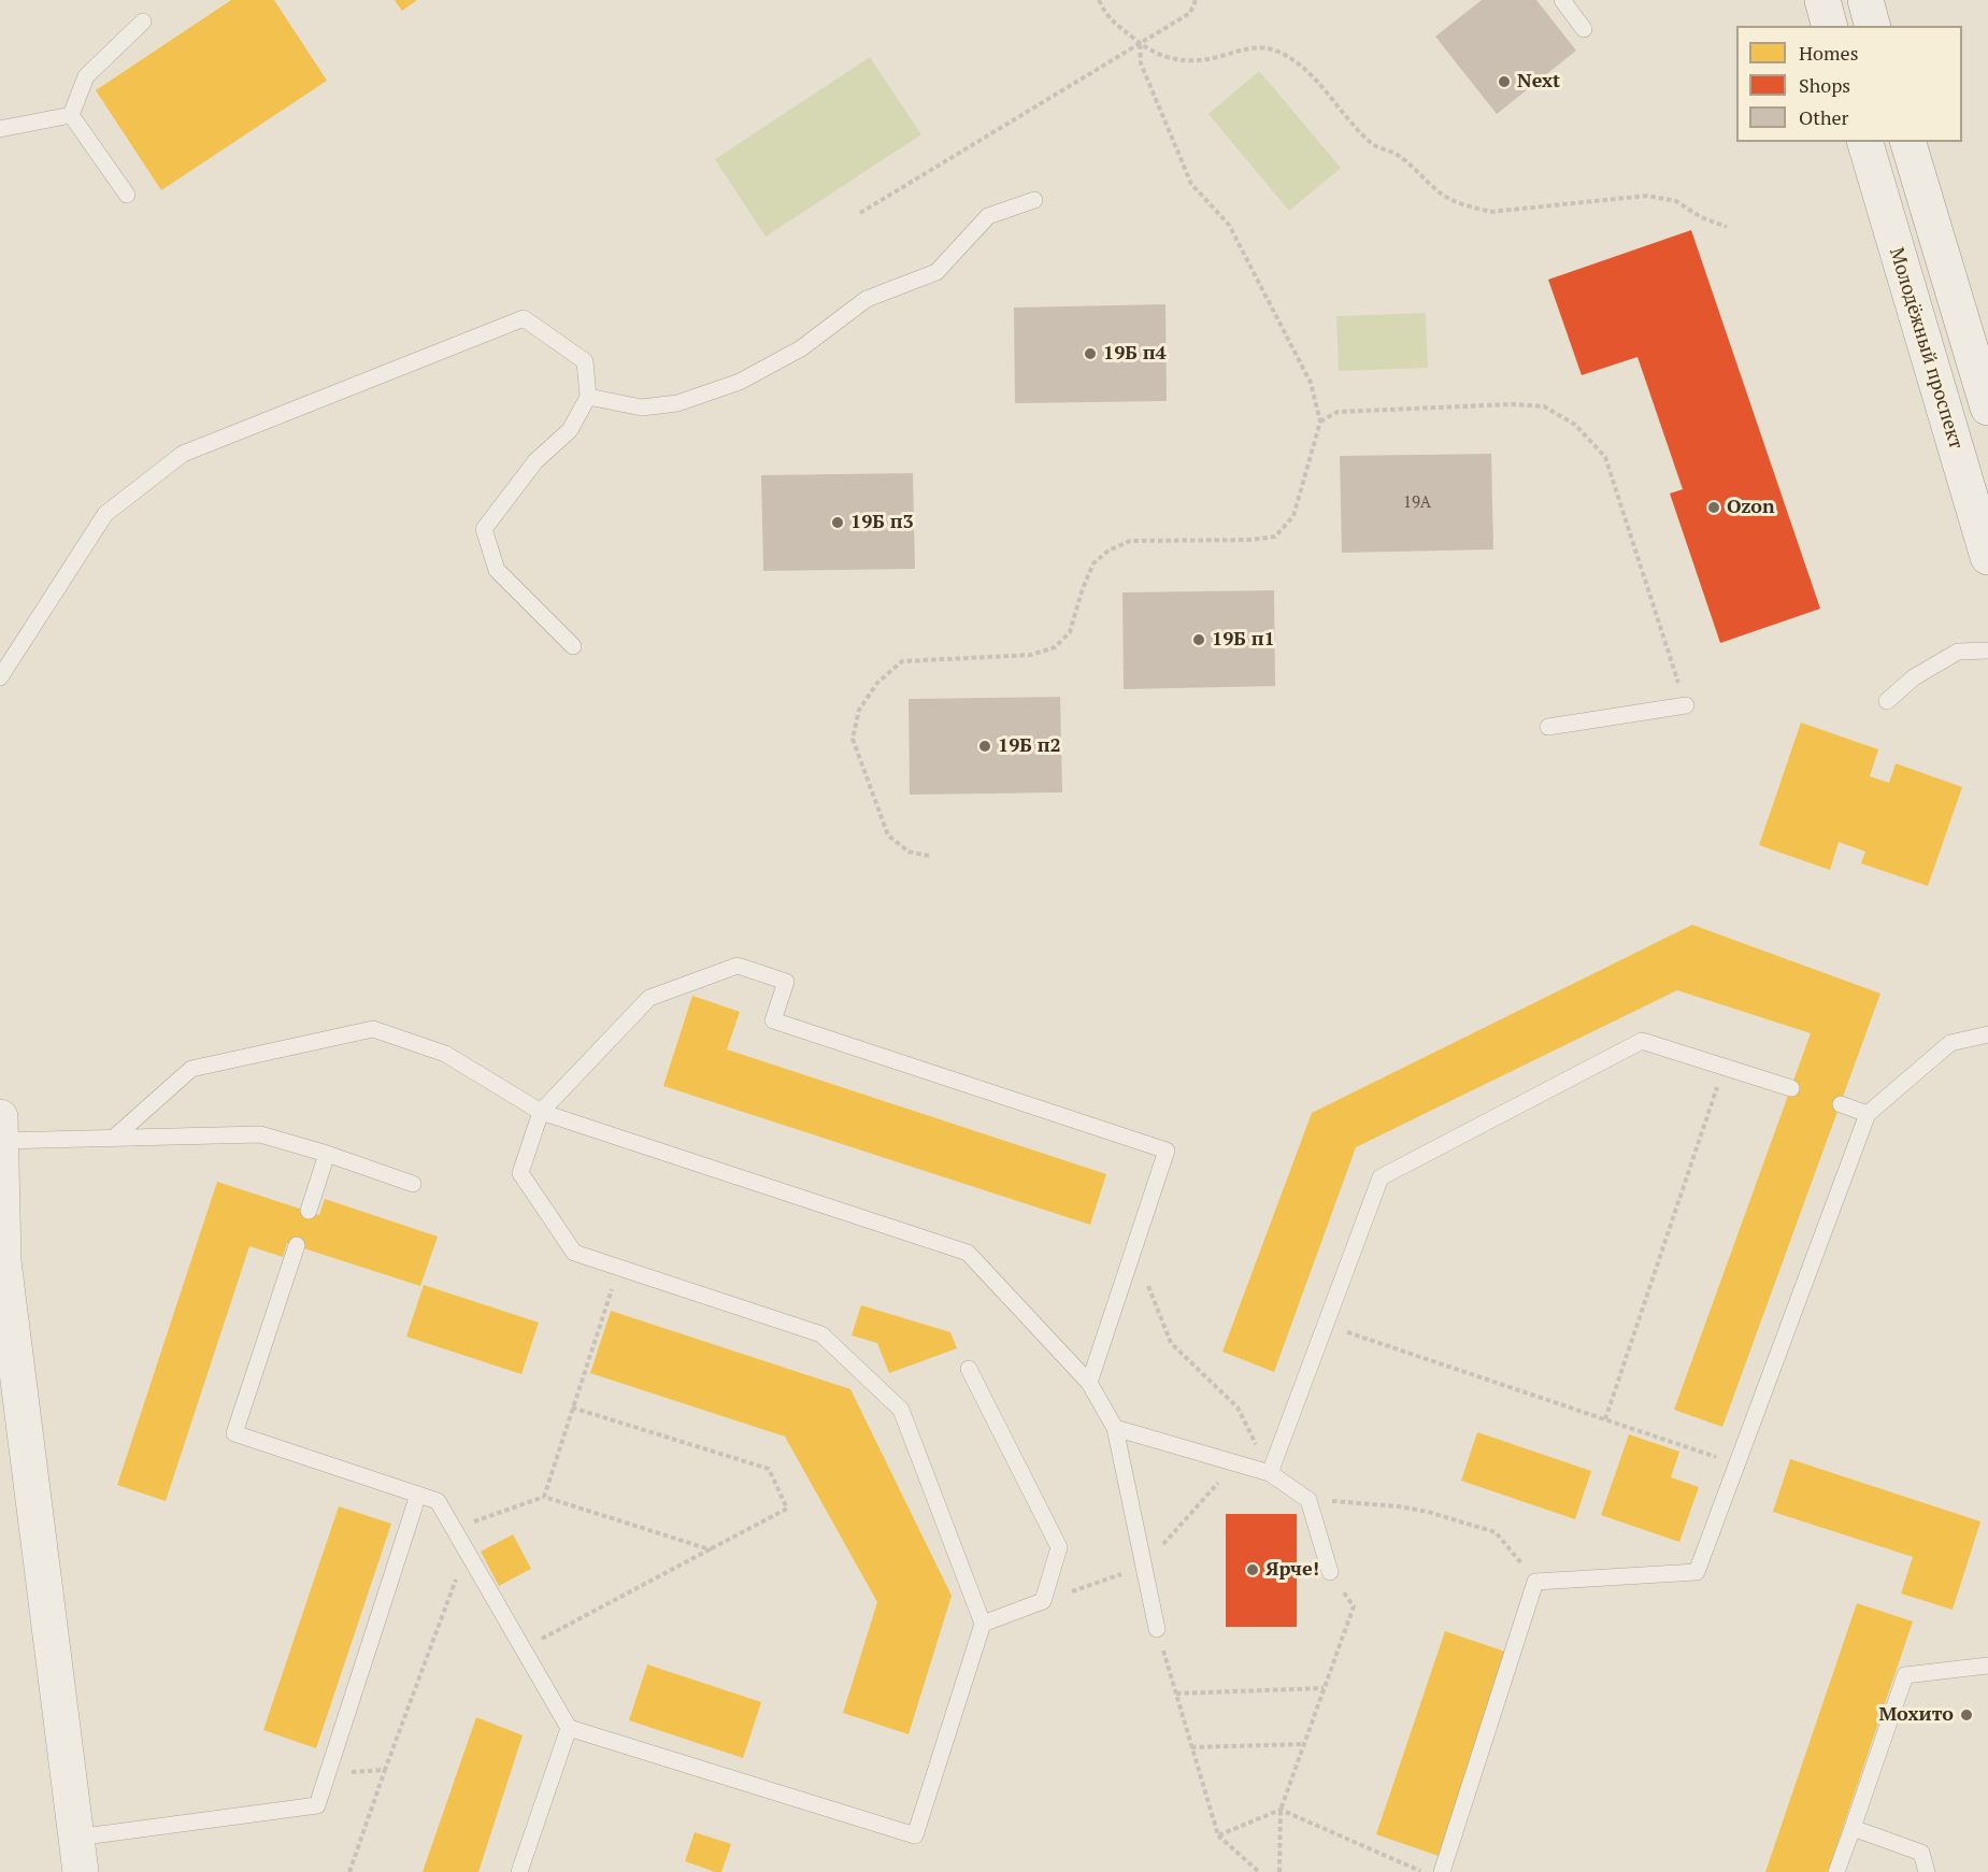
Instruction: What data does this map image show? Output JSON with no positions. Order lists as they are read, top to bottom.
{
  "streets": {
    "main road": ["Молодёжный проспект"]
  },
  "places": [
    "Next",
    "19Б п4",
    "Ozon",
    "19Б п3",
    "19Б п1",
    "19Б п2",
    "Ярче!",
    "Мохито"
  ],
  "house_numbers": ["19А"],
  "legend": ["Homes", "Shops", "Other"]
}
